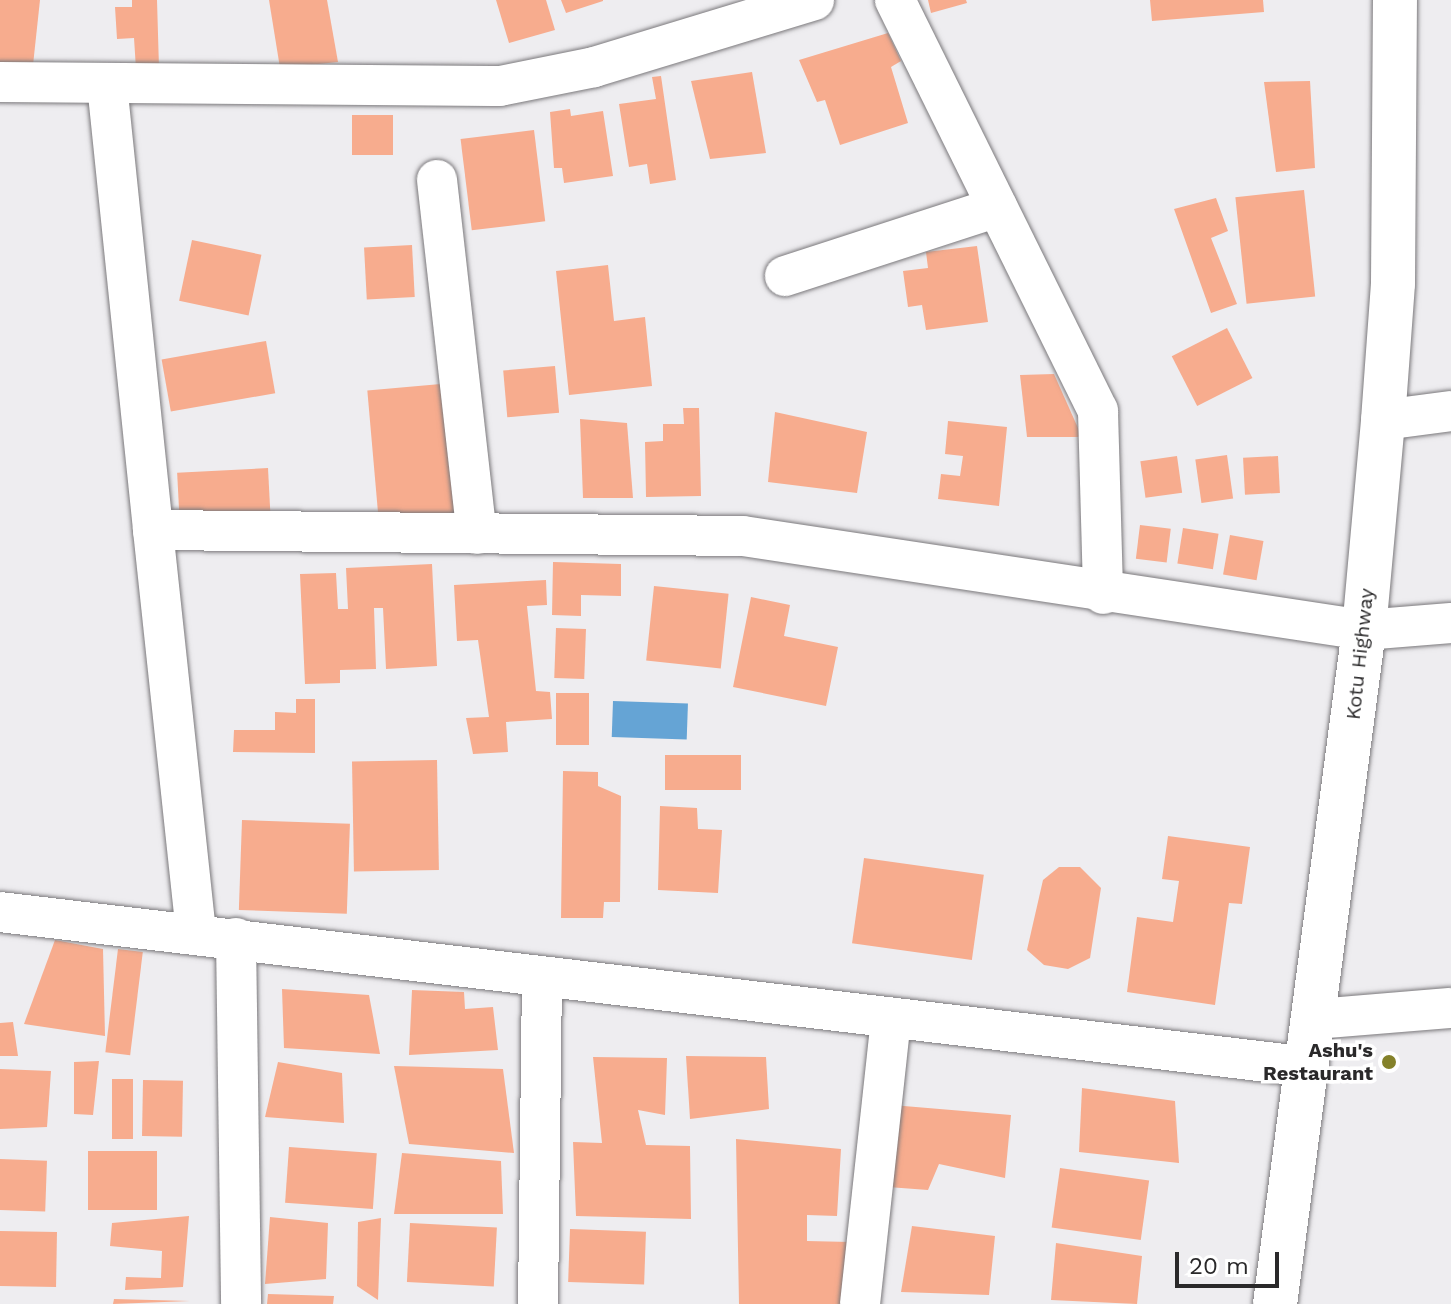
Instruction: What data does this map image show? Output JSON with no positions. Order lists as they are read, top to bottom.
{
  "streets": {
    "street": ["Kotu Highway"]
  },
  "places": ["Ashu's Restaurant"],
  "scale_bar": "20 m"
}
